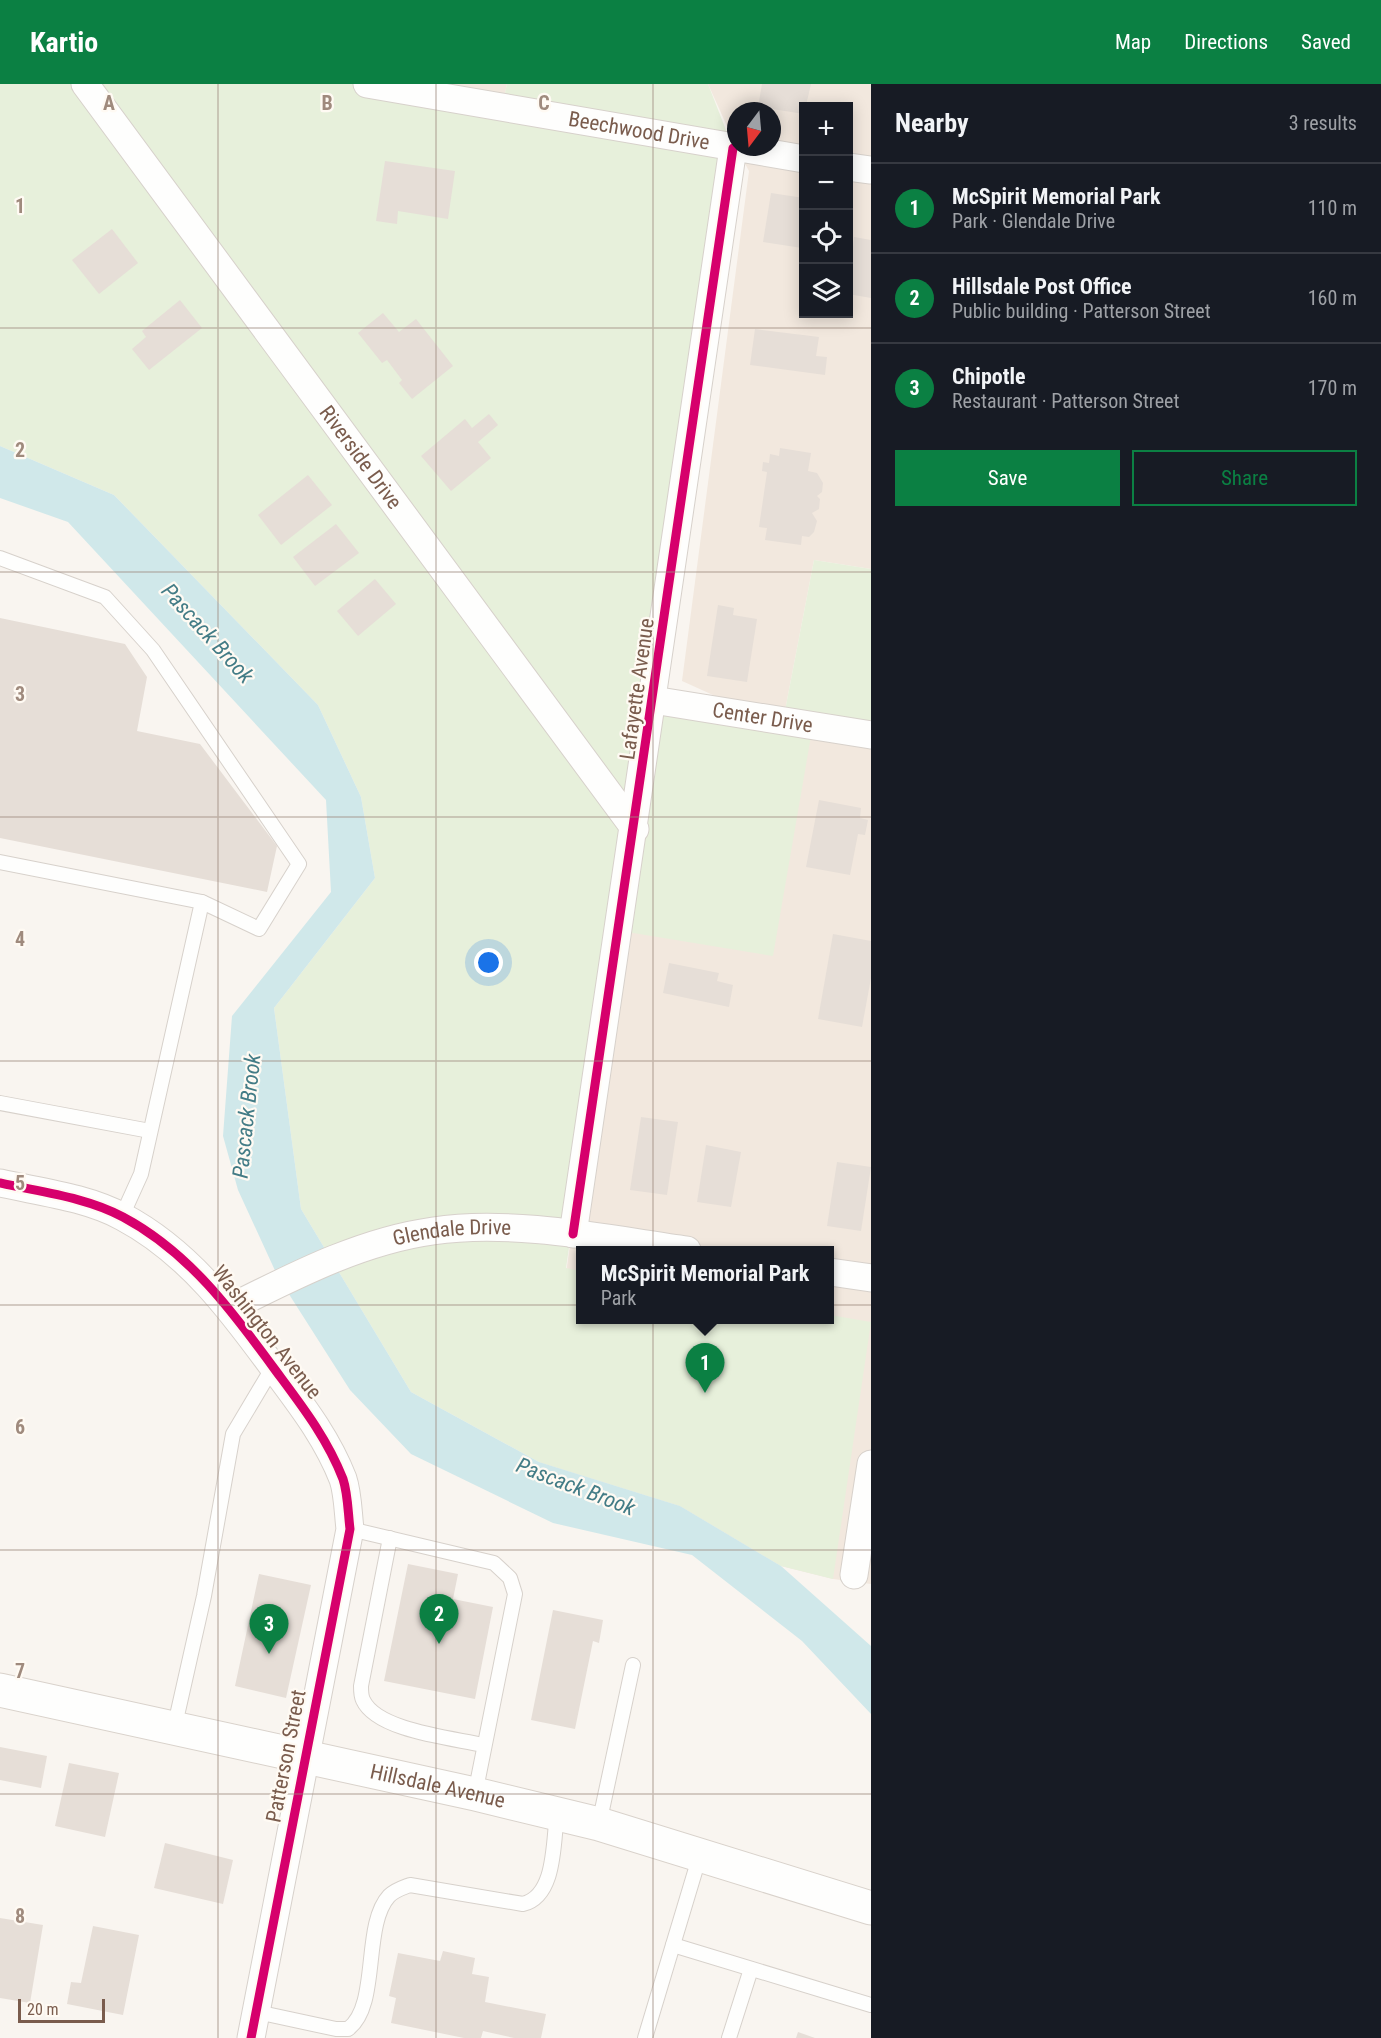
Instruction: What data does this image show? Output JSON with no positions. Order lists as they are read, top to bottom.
{
  "streets": {
    "street": [
      "Beechwood Drive",
      "Riverside Drive",
      "Lafayette Avenue",
      "Center Drive",
      "Glendale Drive",
      "Washington Avenue",
      "Patterson Street",
      "Hillsdale Avenue"
    ]
  },
  "crossings": [
    ["Riverside Drive", "Lafayette Avenue"],
    ["Lafayette Avenue", "Center Drive"],
    ["Lafayette Avenue", "Glendale Drive"],
    ["Glendale Drive", "Washington Avenue"],
    ["Washington Avenue", "Patterson Street"],
    ["Patterson Street", "Hillsdale Avenue"]
  ],
  "water": ["Pascack Brook"],
  "scale_bar": "20 m",
  "north": "bottom",
  "page": {
    "header": "Kartio",
    "nav": ["Map", "Directions", "Saved"],
    "heading": ["Nearby", "3 results"],
    "map_buttons": ["+", "−"],
    "list": [
      {
        "mark": "1",
        "name": "McSpirit Memorial Park",
        "note": "Park · Glendale Drive",
        "value": "110 m"
      },
      {
        "mark": "2",
        "name": "Hillsdale Post Office",
        "note": "Public building · Patterson Street",
        "value": "160 m"
      },
      {
        "mark": "3",
        "name": "Chipotle",
        "note": "Restaurant · Patterson Street",
        "value": "170 m"
      }
    ],
    "buttons": ["Save", "Share"],
    "popup": ["McSpirit Memorial Park", "Park"],
    "pins": ["1", "2", "3"],
    "scale": "20 m"
  },
  "grid": {
    "columns": ["A", "B", "C"],
    "rows": [
      "1",
      "2",
      "3",
      "4",
      "5",
      "6",
      "7",
      "8"
    ]
  }
}
